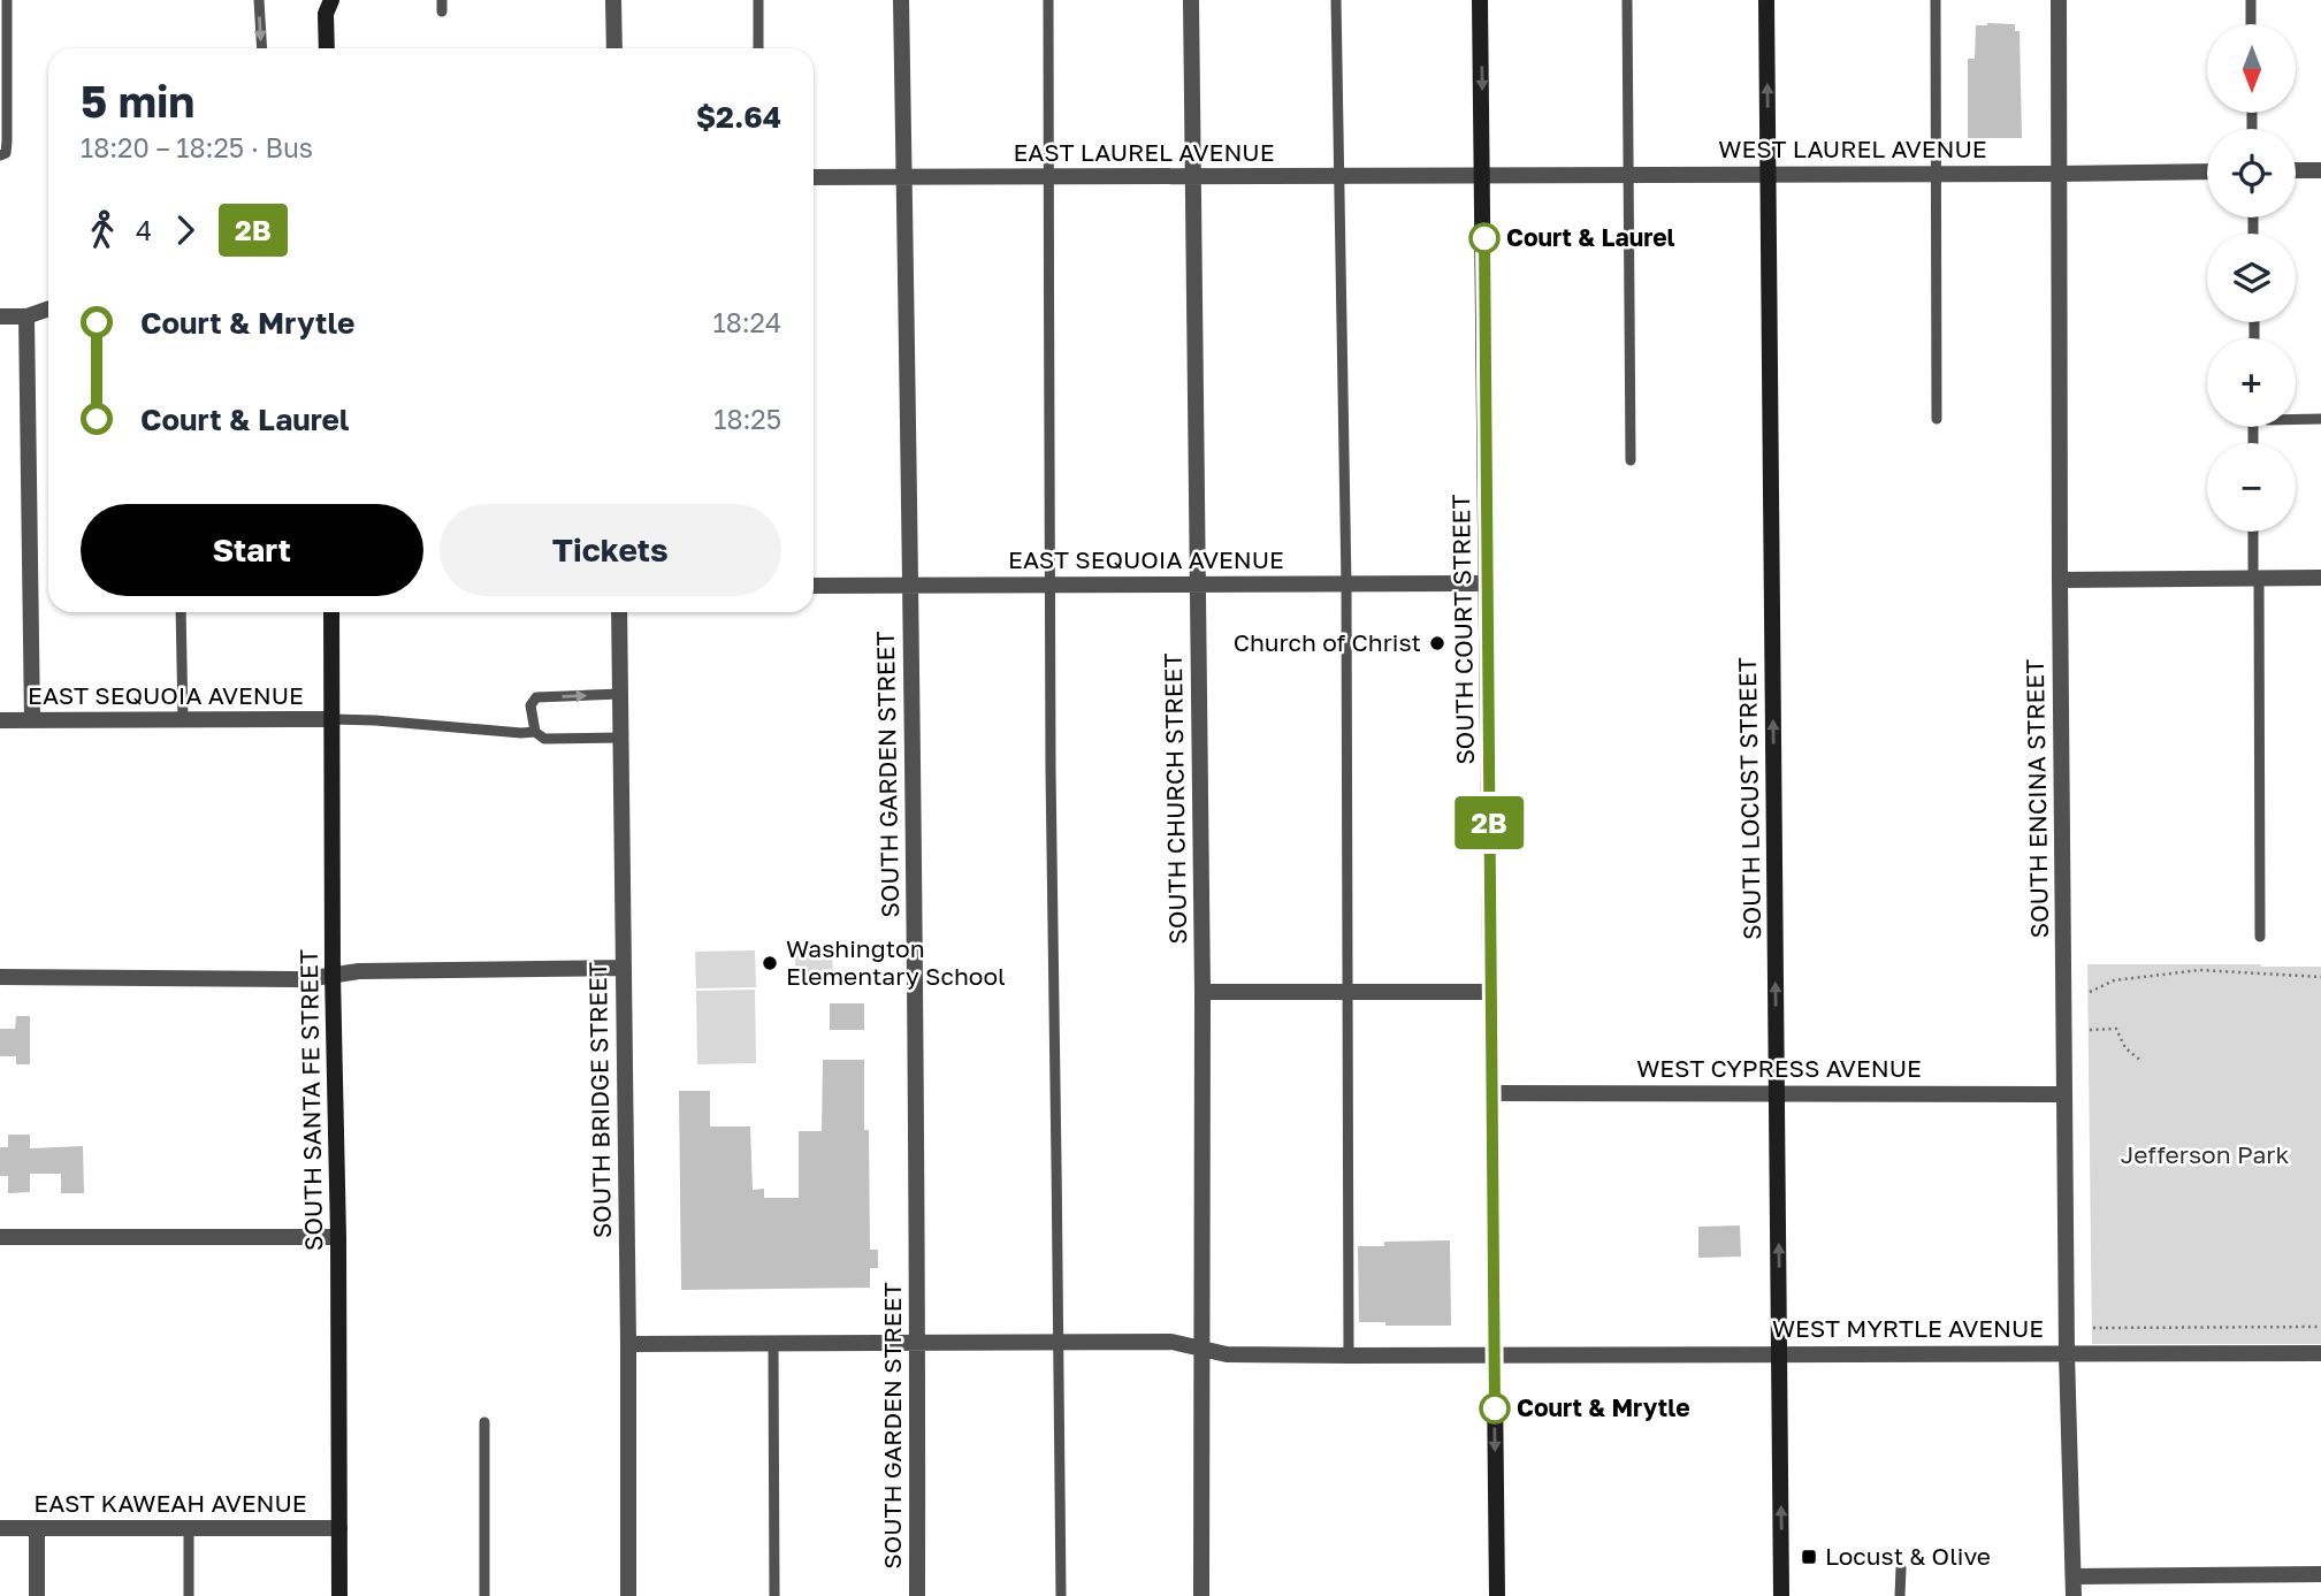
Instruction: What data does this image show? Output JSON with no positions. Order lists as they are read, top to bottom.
{
  "streets": {
    "street": [
      "WEST LAUREL AVENUE",
      "EAST LAUREL AVENUE",
      "EAST SEQUOIA AVENUE",
      "SOUTH COURT STREET",
      "SOUTH GARDEN STREET",
      "SOUTH CHURCH STREET",
      "SOUTH LOCUST STREET",
      "SOUTH ENCINA STREET",
      "WEST CYPRESS AVENUE",
      "SOUTH SANTA FE STREET",
      "SOUTH BRIDGE STREET",
      "WEST MYRTLE AVENUE",
      "EAST KAWEAH AVENUE"
    ]
  },
  "crossings": [
    ["WEST LAUREL AVENUE", "EAST LAUREL AVENUE"],
    ["WEST LAUREL AVENUE", "SOUTH COURT STREET"],
    ["WEST LAUREL AVENUE", "SOUTH LOCUST STREET"],
    ["WEST LAUREL AVENUE", "SOUTH ENCINA STREET"],
    ["EAST LAUREL AVENUE", "SOUTH COURT STREET"],
    ["EAST LAUREL AVENUE", "SOUTH GARDEN STREET"],
    ["EAST LAUREL AVENUE", "SOUTH CHURCH STREET"],
    ["EAST SEQUOIA AVENUE", "SOUTH COURT STREET"],
    ["EAST SEQUOIA AVENUE", "SOUTH GARDEN STREET"],
    ["EAST SEQUOIA AVENUE", "SOUTH CHURCH STREET"],
    ["EAST SEQUOIA AVENUE", "SOUTH SANTA FE STREET"],
    ["SOUTH COURT STREET", "WEST CYPRESS AVENUE"],
    ["SOUTH COURT STREET", "WEST MYRTLE AVENUE"],
    ["SOUTH GARDEN STREET", "WEST MYRTLE AVENUE"],
    ["SOUTH CHURCH STREET", "WEST MYRTLE AVENUE"],
    ["SOUTH LOCUST STREET", "WEST CYPRESS AVENUE"],
    ["SOUTH LOCUST STREET", "WEST MYRTLE AVENUE"],
    ["SOUTH ENCINA STREET", "WEST CYPRESS AVENUE"],
    ["SOUTH ENCINA STREET", "WEST MYRTLE AVENUE"],
    ["SOUTH SANTA FE STREET", "EAST KAWEAH AVENUE"],
    ["SOUTH BRIDGE STREET", "WEST MYRTLE AVENUE"]
  ],
  "one_way": ["SOUTH LOCUST STREET"],
  "parks": ["Jefferson Park"],
  "places": {
    "other": [
      "Court & Laurel",
      "Church of Christ",
      "Washington Elementary School",
      "Court & Mrytle"
    ],
    "transit": ["Locust & Olive"]
  },
  "lines": ["bus line 2B"],
  "north": "bottom",
  "page": {
    "on_map": "2B",
    "map_buttons": ["+", "−"],
    "heading": ["5 min", "18:20 – 18:25 · Bus", "$2.64"],
    "legs": ["4", "2B"],
    "list": [
      {
        "name": "Court & Mrytle",
        "value": "18:24"
      },
      {
        "name": "Court & Laurel",
        "value": "18:25"
      }
    ],
    "buttons": ["Start", "Tickets"]
  }
}
